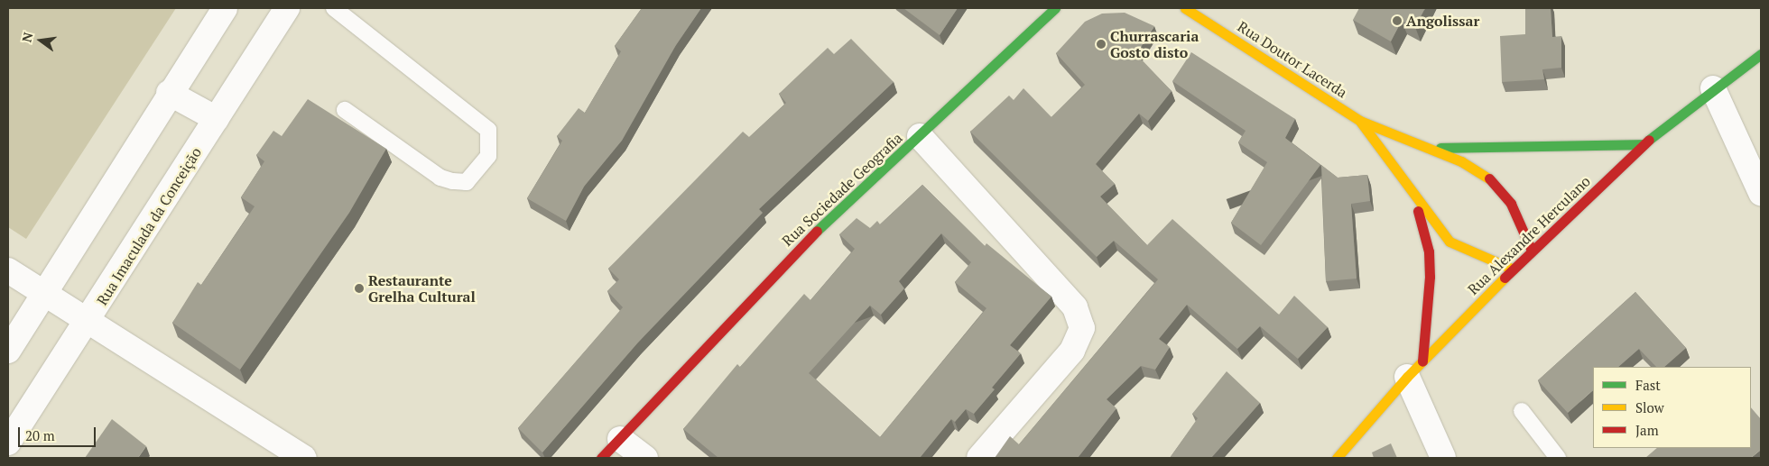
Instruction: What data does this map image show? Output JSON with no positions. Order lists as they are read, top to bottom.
{
  "streets": {
    "main road": ["Rua Doutor Lacerda", "Rua Sociedade Geografia", "Rua Alexandre Herculano"],
    "street": ["Rua Imaculada da Conceição"]
  },
  "crossings": [
    ["Rua Doutor Lacerda", "Rua Alexandre Herculano"]
  ],
  "places": ["Angolissar", "Churrascaria Gosto disto", "Restaurante Grelha Cultural"],
  "legend": ["Fast", "Slow", "Jam"],
  "scale_bar": "20 m",
  "north": "left"
}
